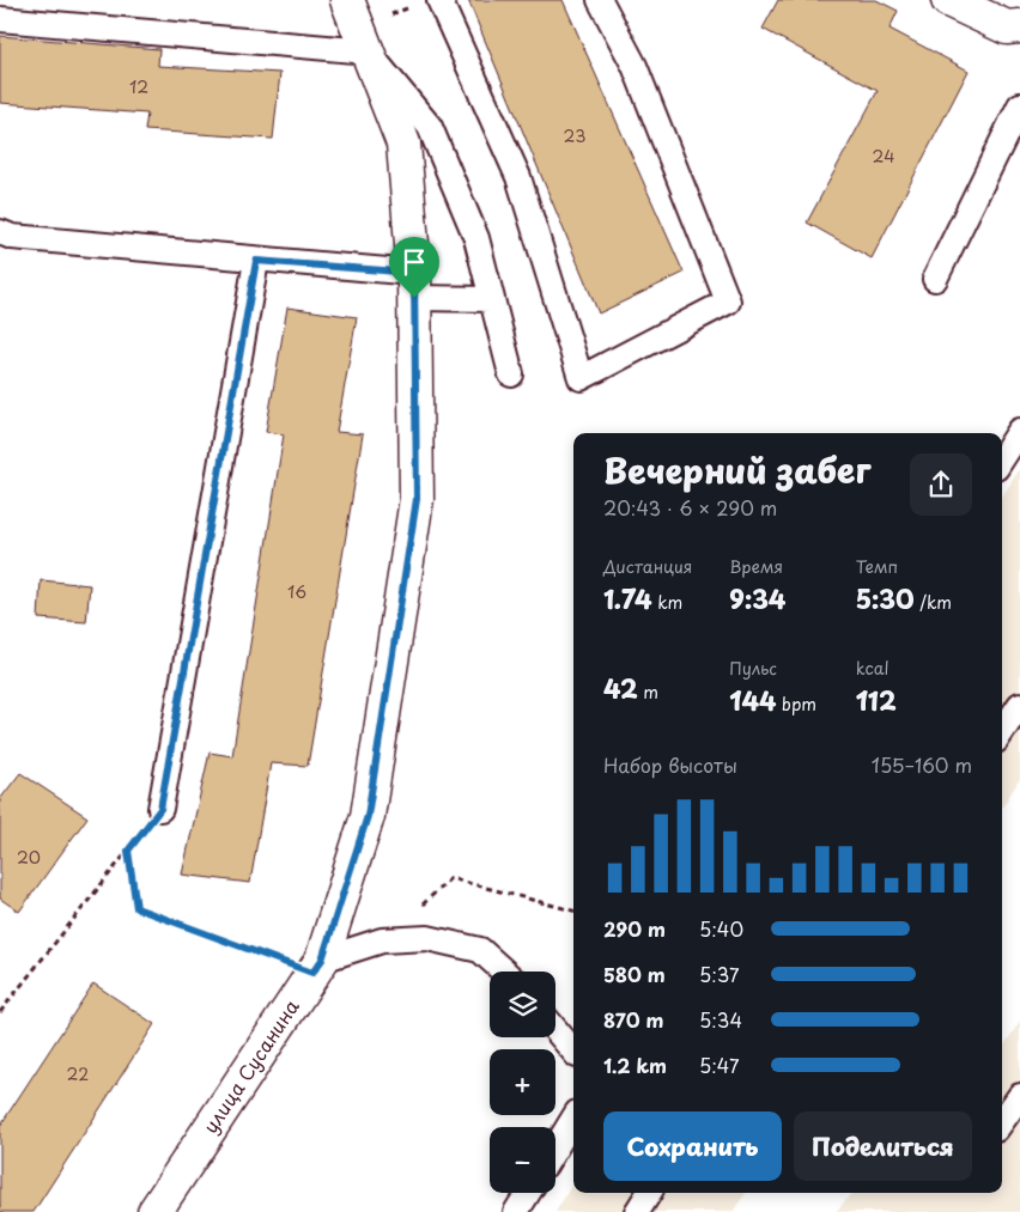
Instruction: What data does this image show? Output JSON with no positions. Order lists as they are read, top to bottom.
{
  "streets": {
    "street": ["улица Сусанина"]
  },
  "house_numbers": [
    "12",
    "23",
    "24",
    "16",
    "20",
    "22"
  ],
  "page": {
    "heading": ["Вечерний забег", "20:43 · 6 × 290 m"],
    "stats": [
      ["Дистанция", "1.74 km"],
      ["Время", "9:34"],
      ["Темп", "5:30 /km"],
      ["42 m"],
      ["Пульс", "144 bpm"],
      ["kcal", "112"]
    ],
    "chart": ["Набор высоты", "155–160 m"],
    "list": [
      {
        "name": "290 m",
        "note": "5:40"
      },
      {
        "name": "580 m",
        "note": "5:37"
      },
      {
        "name": "870 m",
        "note": "5:34"
      },
      {
        "name": "1.2 km",
        "note": "5:47"
      }
    ],
    "map_buttons": ["+", "−"],
    "buttons": ["Сохранить", "Поделиться"]
  }
}
